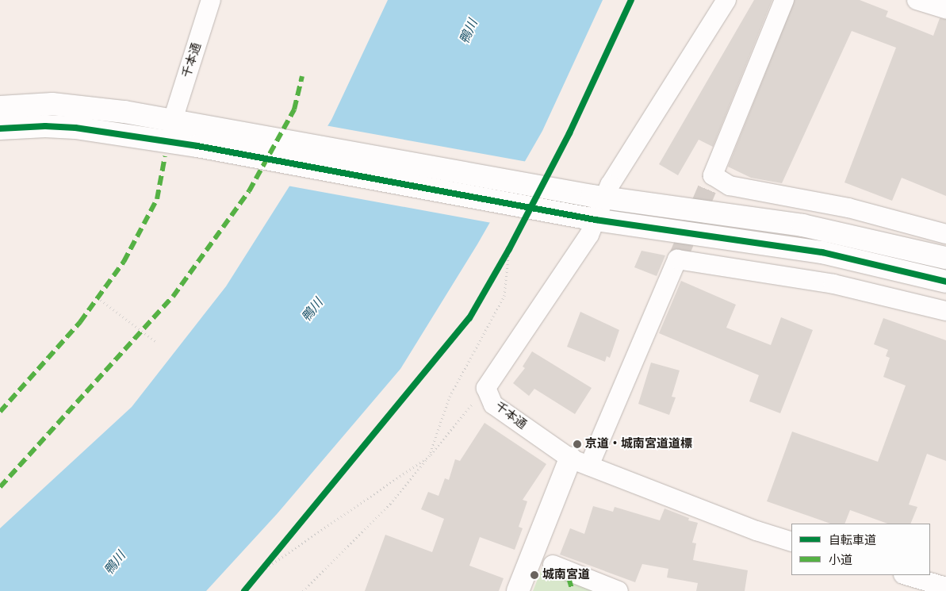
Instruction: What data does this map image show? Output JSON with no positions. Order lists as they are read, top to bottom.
{
  "streets": {
    "street": ["千本通"]
  },
  "water": ["鴨川"],
  "places": ["京道・城南宮道道標", "城南宮道"],
  "legend": ["自転車道", "小道"]
}
